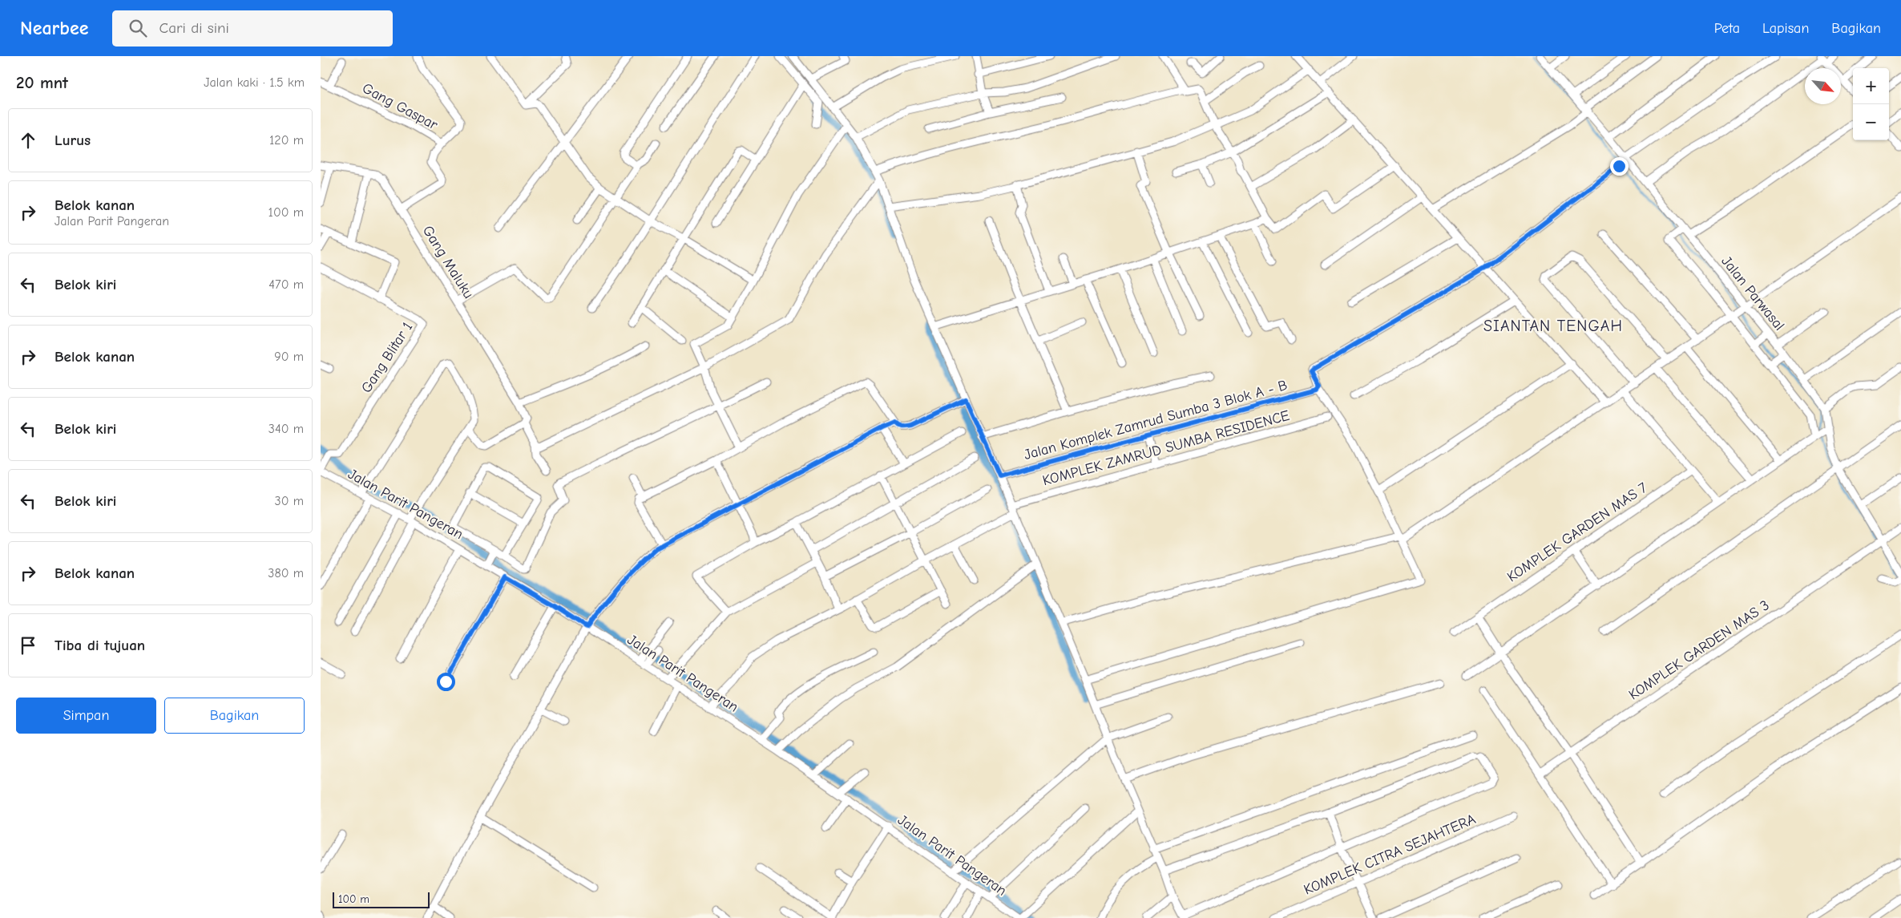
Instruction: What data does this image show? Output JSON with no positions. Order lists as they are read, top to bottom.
{
  "streets": {
    "street": [
      "Gang Gaspar",
      "Gang Maluku",
      "Jalan Parwasal",
      "Gang Blitar 1",
      "Jalan Komplek Zamrud Sumba 3 Blok A - B",
      "KOMPLEK ZAMRUD SUMBA RESIDENCE",
      "Jalan Parit Pangeran",
      "KOMPLEK GARDEN MAS 7",
      "KOMPLEK GARDEN MAS 3",
      "KOMPLEK CITRA SEJAHTERA"
    ]
  },
  "crossings": [
    ["Jalan Parwasal", "KOMPLEK GARDEN MAS 3"],
    ["Gang Blitar 1", "Jalan Parit Pangeran"]
  ],
  "districts": ["SIANTAN TENGAH"],
  "scale_bar": "100 m",
  "north": "bottom right",
  "page": {
    "header": "Nearbee",
    "search": "Cari di sini",
    "nav": ["Peta", "Lapisan", "Bagikan"],
    "heading": ["20 mnt", "Jalan kaki · 1.5 km"],
    "map_buttons": ["+", "−"],
    "list": [
      ["Lurus", "120 m"],
      ["Belok kanan", "Jalan Parit Pangeran", "100 m"],
      ["Belok kiri", "470 m"],
      ["Belok kanan", "90 m"],
      ["Belok kiri", "340 m"],
      ["Belok kiri", "30 m"],
      ["Belok kanan", "380 m"],
      "Tiba di tujuan"
    ],
    "buttons": ["Simpan", "Bagikan"],
    "scale": "100 m"
  }
}
